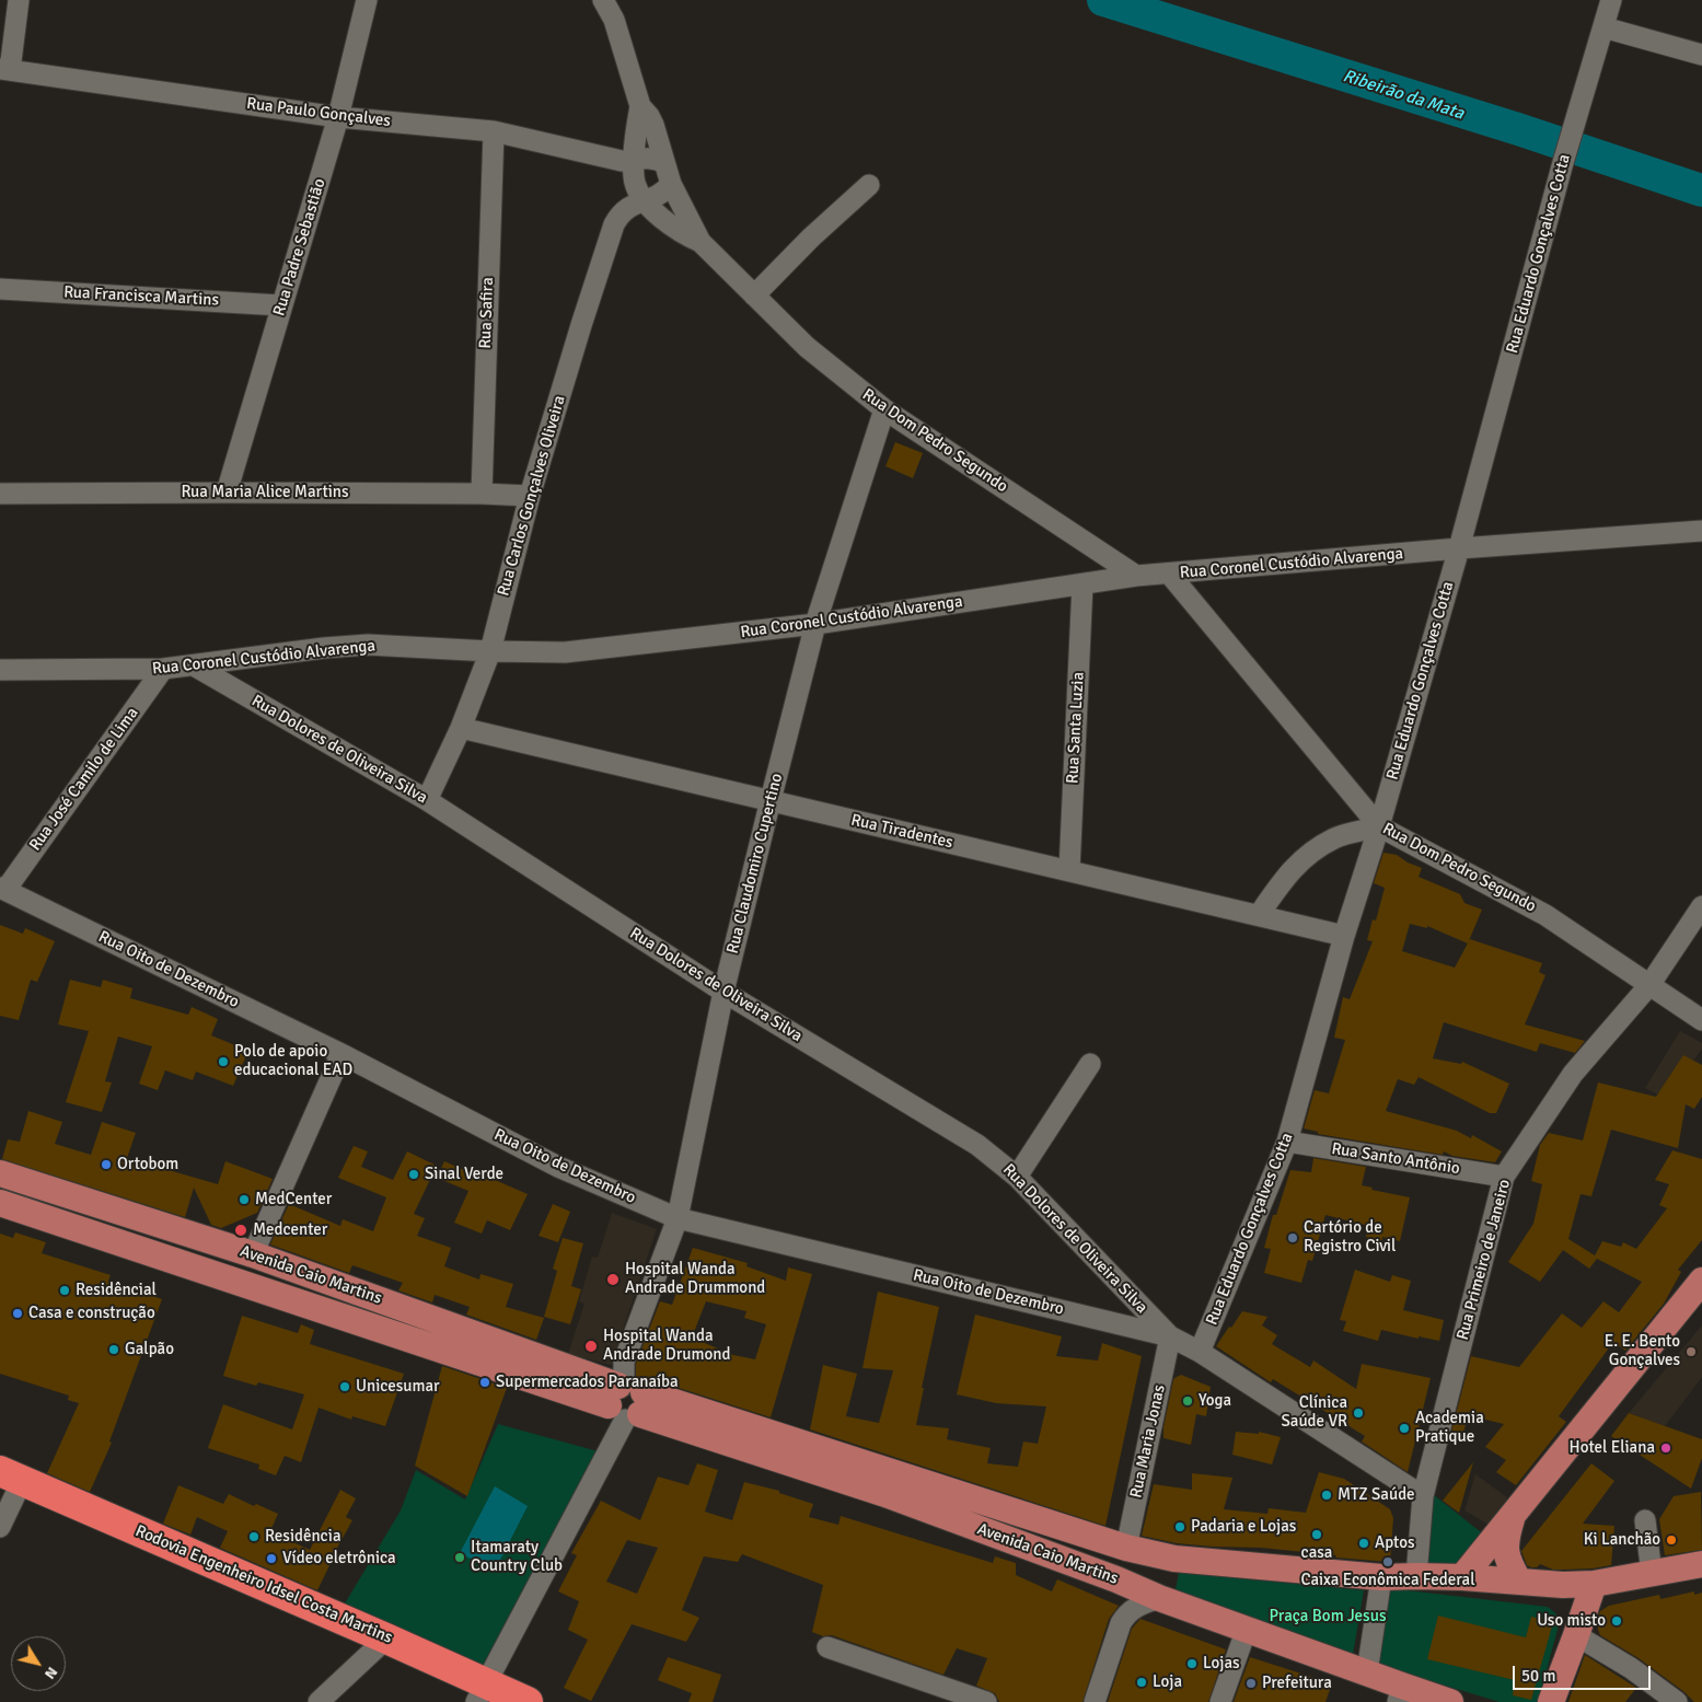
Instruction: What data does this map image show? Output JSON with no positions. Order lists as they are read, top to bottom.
{
  "streets": {
    "highway": ["Rodovia Engenheiro Idsel Costa Martins"],
    "main road": ["Avenida Caio Martins"],
    "street": [
      "Rua Paulo Gonçalves",
      "Rua Padre Sebastião",
      "Rua Eduardo Gonçalves Cotta",
      "Rua Francisca Martins",
      "Rua Safira",
      "Rua Dom Pedro Segundo",
      "Rua Maria Alice Martins",
      "Rua Carlos Gonçalves Oliveira",
      "Rua Coronel Custódio Alvarenga",
      "Rua Santa Luzia",
      "Rua Dolores de Oliveira Silva",
      "Rua José Camilo de Lima",
      "Rua Tiradentes",
      "Rua Claudomiro Cupertino",
      "Rua Oito de Dezembro",
      "Rua Santo Antônio",
      "Rua Primeiro de Janeiro",
      "Rua Maria Jonas"
    ]
  },
  "crossings": [
    ["Rua Paulo Gonçalves", "Rua Padre Sebastião"],
    ["Rua Paulo Gonçalves", "Rua Safira"],
    ["Rua Paulo Gonçalves", "Rua Dom Pedro Segundo"],
    ["Rua Paulo Gonçalves", "Rua Carlos Gonçalves Oliveira"],
    ["Rua Padre Sebastião", "Rua Francisca Martins"],
    ["Rua Padre Sebastião", "Rua Maria Alice Martins"],
    ["Rua Eduardo Gonçalves Cotta", "Rua Dom Pedro Segundo"],
    ["Rua Eduardo Gonçalves Cotta", "Rua Coronel Custódio Alvarenga"],
    ["Rua Eduardo Gonçalves Cotta", "Rua Dolores de Oliveira Silva"],
    ["Rua Eduardo Gonçalves Cotta", "Rua Tiradentes"],
    ["Rua Eduardo Gonçalves Cotta", "Rua Santo Antônio"],
    ["Rua Safira", "Rua Maria Alice Martins"],
    ["Rua Dom Pedro Segundo", "Rua Carlos Gonçalves Oliveira"],
    ["Rua Dom Pedro Segundo", "Rua Coronel Custódio Alvarenga"],
    ["Rua Dom Pedro Segundo", "Rua Claudomiro Cupertino"],
    ["Rua Dom Pedro Segundo", "Rua Primeiro de Janeiro"],
    ["Rua Maria Alice Martins", "Rua Carlos Gonçalves Oliveira"],
    ["Rua Carlos Gonçalves Oliveira", "Rua Coronel Custódio Alvarenga"],
    ["Rua Carlos Gonçalves Oliveira", "Rua Dolores de Oliveira Silva"],
    ["Rua Carlos Gonçalves Oliveira", "Rua Tiradentes"],
    ["Rua Coronel Custódio Alvarenga", "Rua Santa Luzia"],
    ["Rua Coronel Custódio Alvarenga", "Rua Dolores de Oliveira Silva"],
    ["Rua Coronel Custódio Alvarenga", "Rua José Camilo de Lima"],
    ["Rua Coronel Custódio Alvarenga", "Rua Claudomiro Cupertino"],
    ["Rua Santa Luzia", "Rua Tiradentes"],
    ["Rua Dolores de Oliveira Silva", "Rua Claudomiro Cupertino"],
    ["Rua Dolores de Oliveira Silva", "Rua Oito de Dezembro"],
    ["Rua Dolores de Oliveira Silva", "Rua Maria Jonas"],
    ["Rua José Camilo de Lima", "Rua Oito de Dezembro"],
    ["Rua Tiradentes", "Rua Claudomiro Cupertino"],
    ["Rua Claudomiro Cupertino", "Rua Oito de Dezembro"],
    ["Rua Claudomiro Cupertino", "Avenida Caio Martins"],
    ["Rua Oito de Dezembro", "Rua Maria Jonas"],
    ["Rua Santo Antônio", "Rua Primeiro de Janeiro"],
    ["Rua Primeiro de Janeiro", "Avenida Caio Martins"],
    ["Avenida Caio Martins", "Rua Maria Jonas"]
  ],
  "water": ["Ribeirão da Mata"],
  "parks": ["Praça Bom Jesus"],
  "places": [
    "Polo de apoio educacional EAD",
    "Ortobom",
    "Sinal Verde",
    "MedCenter",
    "Medcenter",
    "Cartório de Registro Civil",
    "Hospital Wanda Andrade Drummond",
    "Residêncial",
    "Casa e construção",
    "Hospital Wanda Andrade Drumond",
    "Galpão",
    "E. E. Bento Gonçalves",
    "Supermercados Paranaíba",
    "Unicesumar",
    "Yoga",
    "Clínica Saúde VR",
    "Academia Pratique",
    "Hotel Eliana",
    "MTZ Saúde",
    "Padaria e Lojas",
    "casa",
    "Residência",
    "Ki Lanchão",
    "Aptos",
    "Itamaraty Country Club",
    "Vídeo eletrônica",
    "Caixa Econômica Federal",
    "Uso misto",
    "Lojas",
    "Loja",
    "Prefeitura"
  ],
  "scale_bar": "50 m",
  "north": "bottom right"
}
